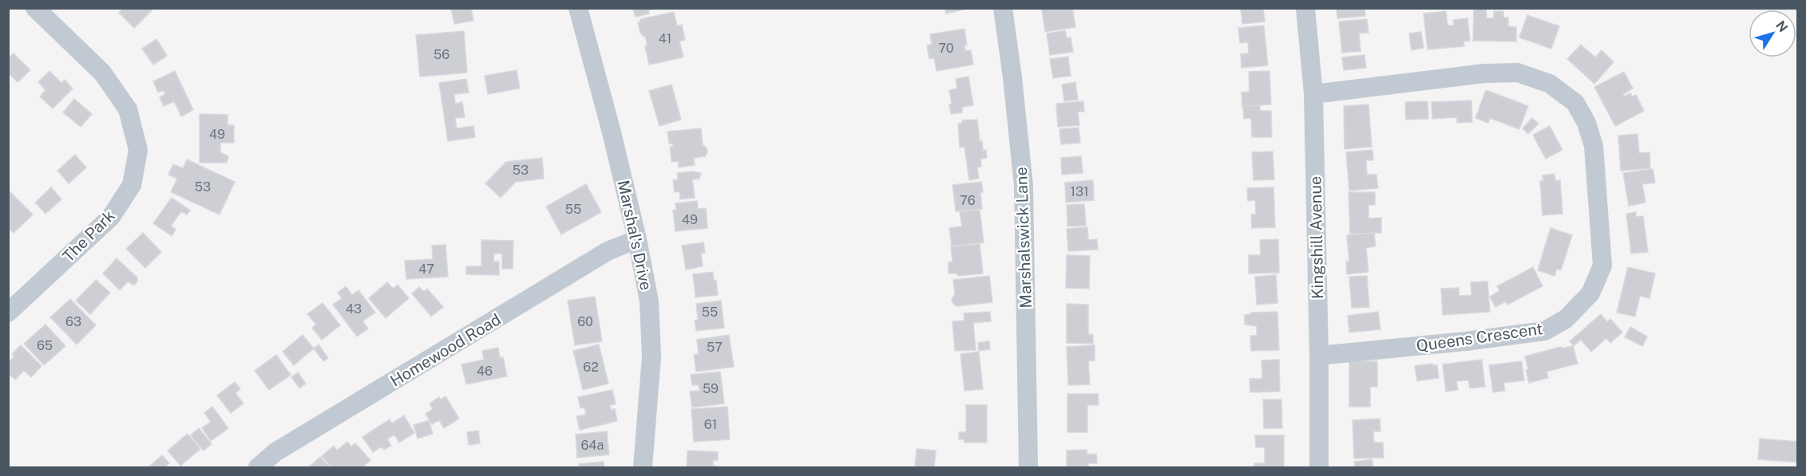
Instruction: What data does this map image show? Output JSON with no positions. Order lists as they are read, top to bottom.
{
  "streets": {
    "street": [
      "Marshal's Drive",
      "The Park",
      "Marshalswick Lane",
      "Kingshill Avenue",
      "Queens Crescent",
      "Homewood Road"
    ]
  },
  "crossings": [
    ["Marshal's Drive", "Homewood Road"],
    ["Kingshill Avenue", "Queens Crescent"]
  ],
  "house_numbers": [
    "41",
    "70",
    "56",
    "49",
    "53",
    "53",
    "131",
    "76",
    "55",
    "49",
    "47",
    "43",
    "55",
    "63",
    "60",
    "65",
    "57",
    "62",
    "46",
    "59",
    "61",
    "64a"
  ],
  "north": "top right"
}
